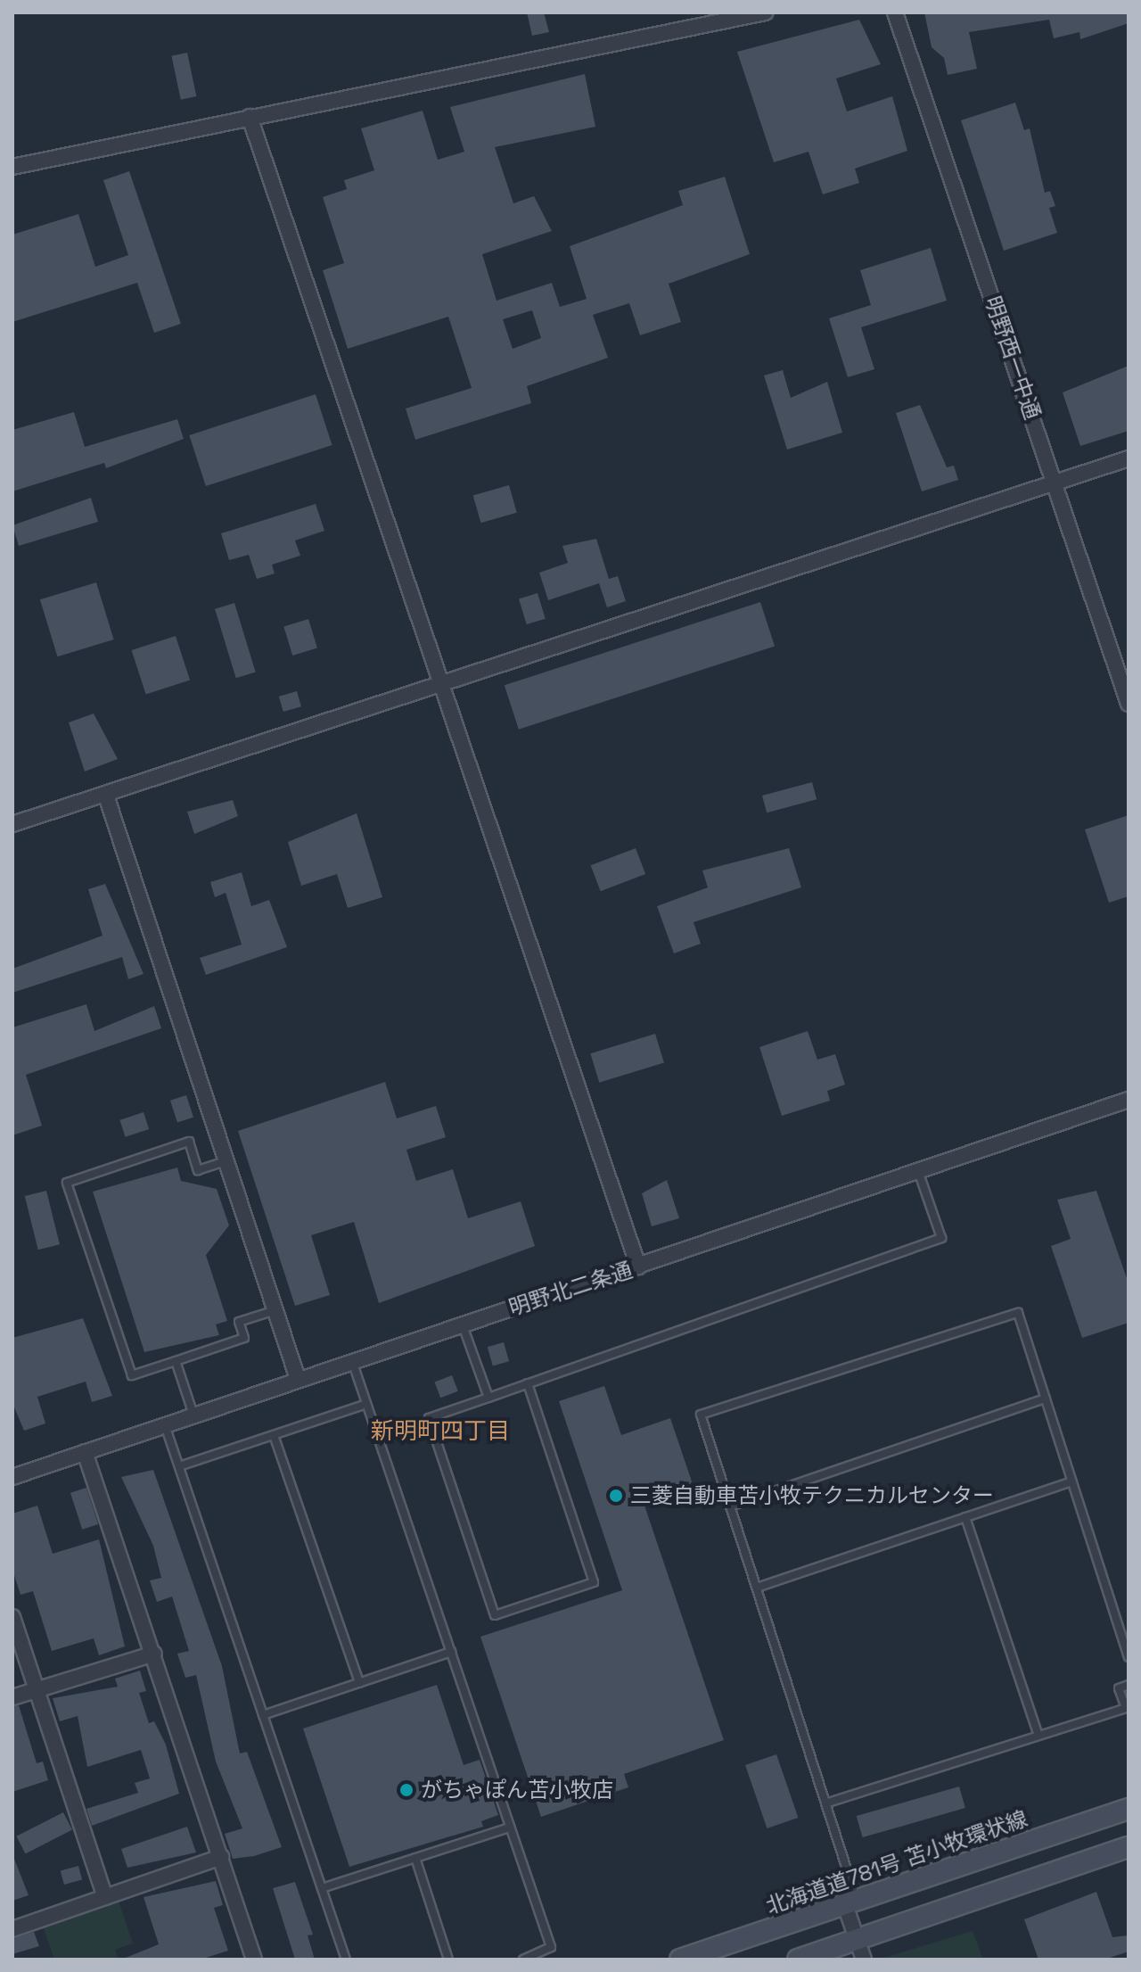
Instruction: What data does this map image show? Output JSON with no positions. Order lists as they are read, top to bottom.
{
  "streets": {
    "main road": ["北海道道781号 苫小牧環状線"],
    "street": ["明野西一中通", "明野北二条通"]
  },
  "districts": ["新明町四丁目"],
  "places": ["三菱自動車苫小牧テクニカルセンター", "がちゃぽん苫小牧店"]
}
